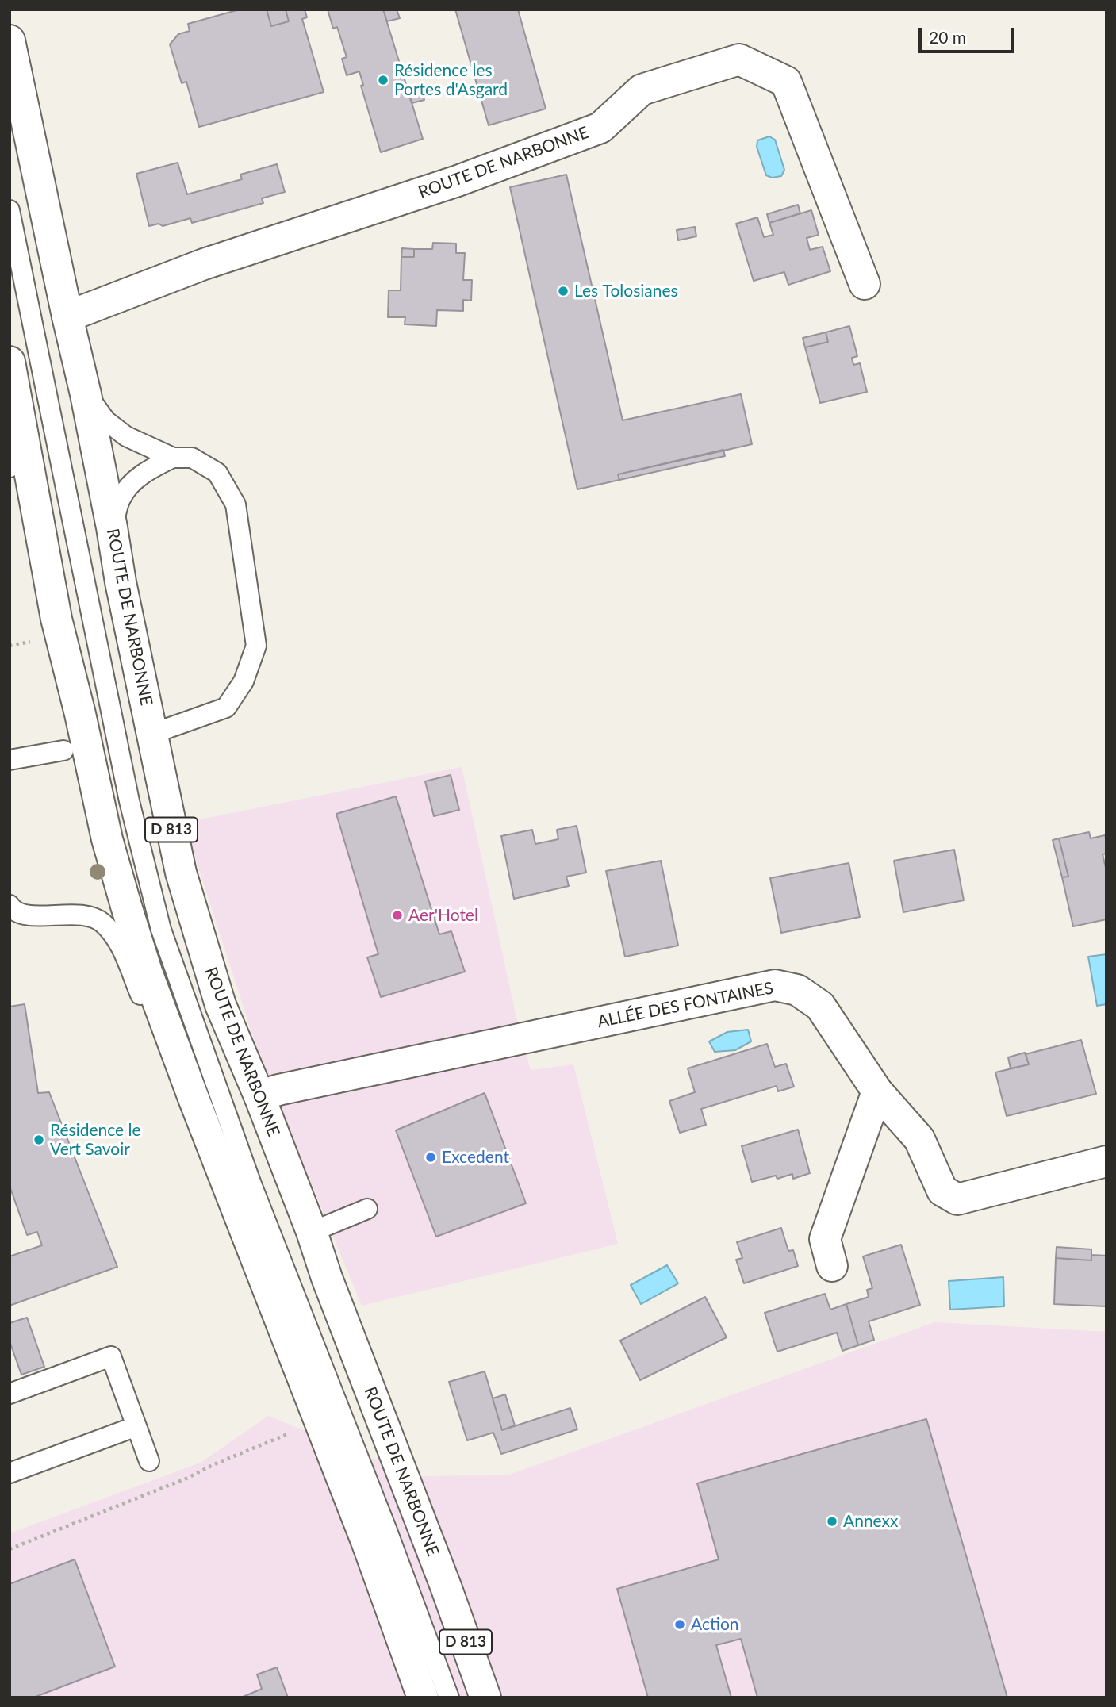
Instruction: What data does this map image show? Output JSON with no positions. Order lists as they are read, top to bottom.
{
  "streets": {
    "main road": ["ROUTE DE NARBONNE", "D 813", "ALLÉE DES FONTAINES"]
  },
  "crossings": [
    ["ROUTE DE NARBONNE", "ALLÉE DES FONTAINES"]
  ],
  "places": [
    "Résidence les Portes d'Asgard",
    "Les Tolosianes",
    "Aer'Hotel",
    "Résidence le Vert Savoir",
    "Excedent",
    "Annexx",
    "Action"
  ],
  "scale_bar": "20 m"
}
